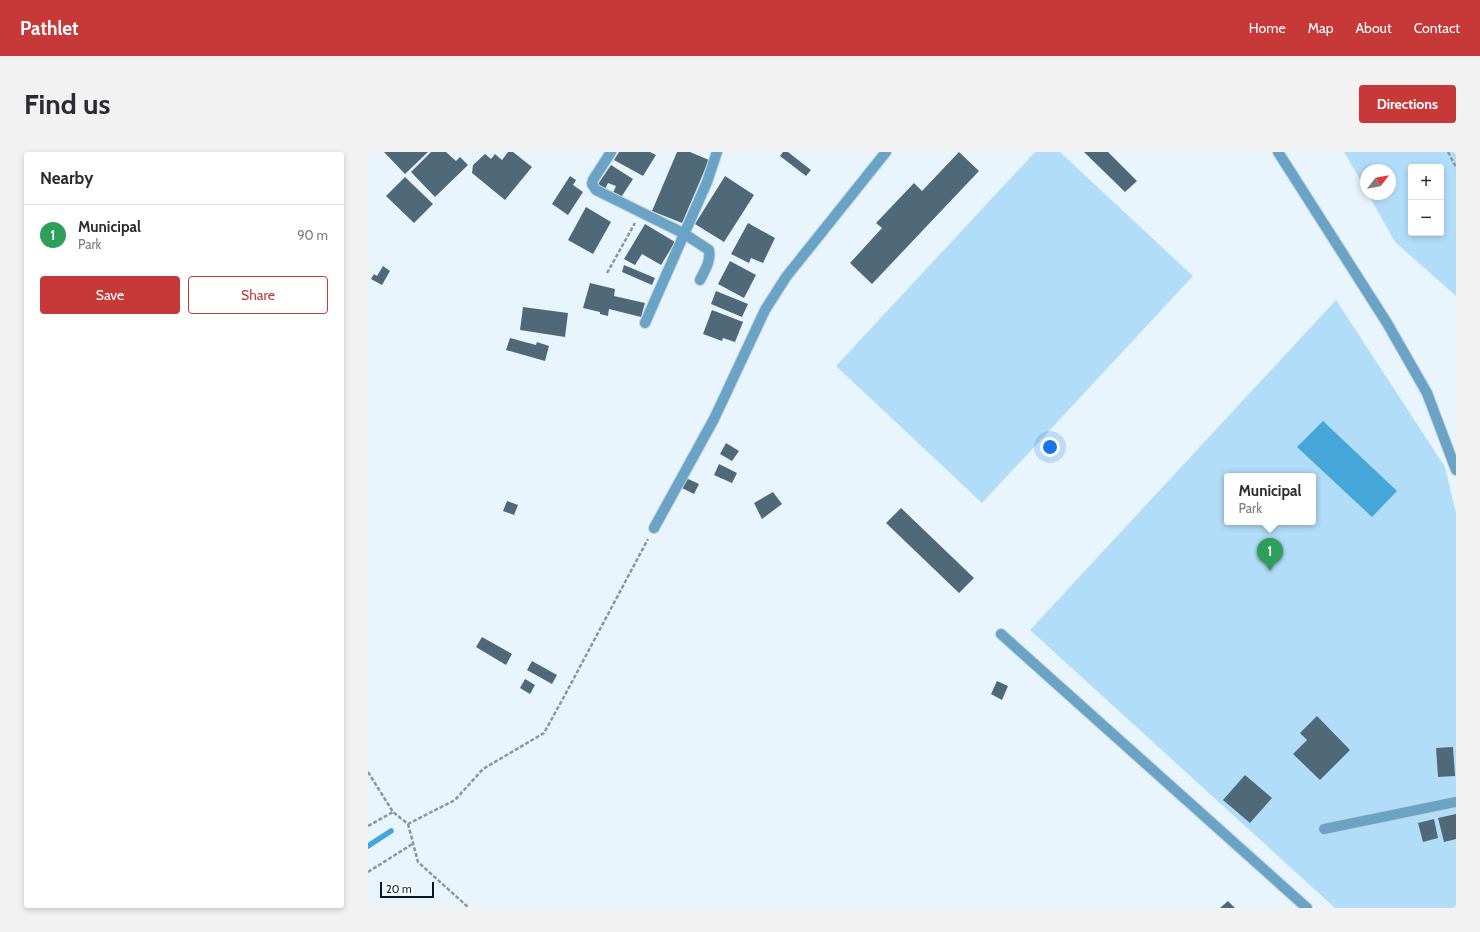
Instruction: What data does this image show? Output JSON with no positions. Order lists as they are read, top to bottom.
{
  "scale_bar": "20 m",
  "north": "top right",
  "page": {
    "header": "Pathlet",
    "nav": [
      "Home",
      "Map",
      "About",
      "Contact"
    ],
    "buttons": [
      "Directions",
      ["Save", "Share"]
    ],
    "title": "Find us",
    "heading": "Nearby",
    "map_buttons": ["+", "−"],
    "list": [
      {
        "mark": "1",
        "name": "Municipal",
        "note": "Park",
        "value": "90 m"
      }
    ],
    "popup": ["Municipal", "Park"],
    "pins": "1",
    "scale": "20 m"
  }
}
